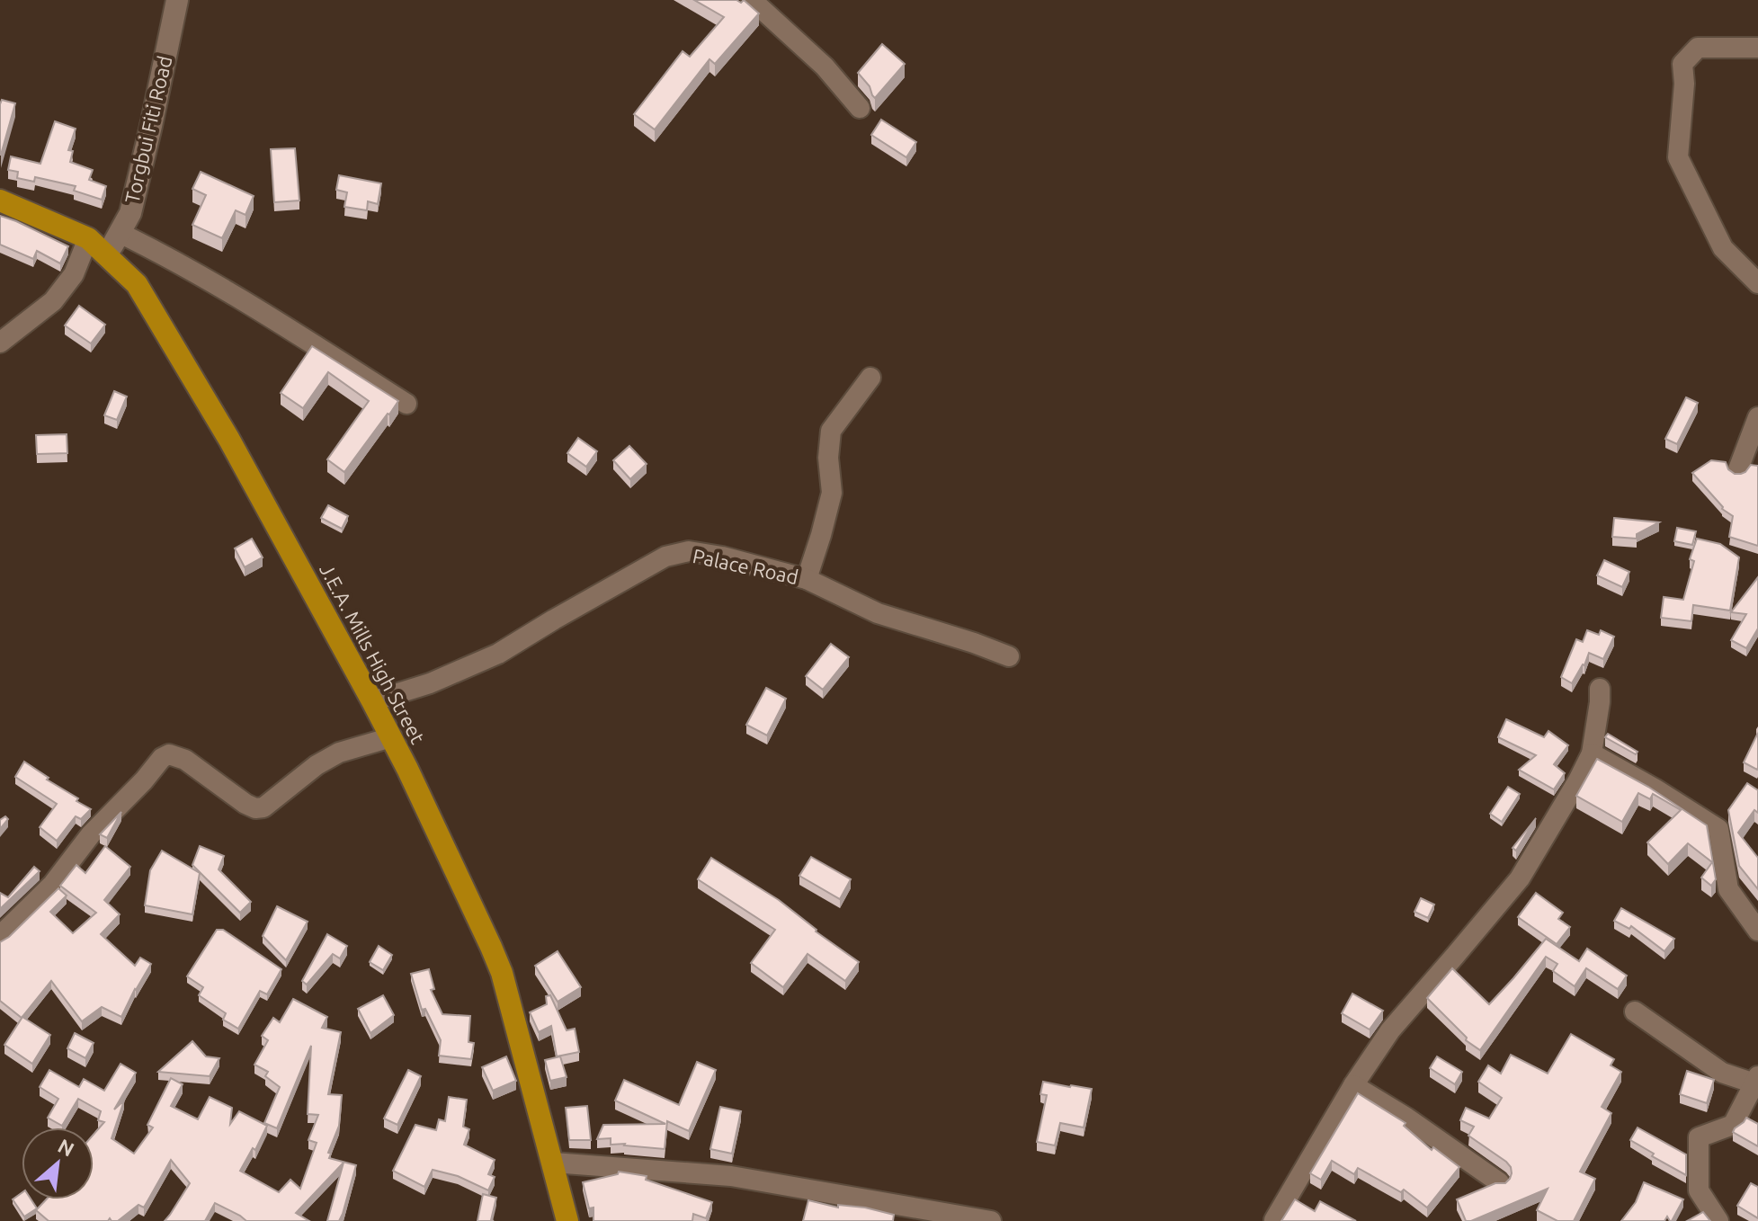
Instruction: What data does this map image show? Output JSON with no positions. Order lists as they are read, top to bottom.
{
  "streets": {
    "highway": ["J.E.A. Mills High Street"],
    "street": ["Torgbui Fiti Road", "Palace Road"]
  },
  "crossings": [
    ["Torgbui Fiti Road", "J.E.A. Mills High Street"],
    ["Palace Road", "J.E.A. Mills High Street"]
  ],
  "north": "top right"
}
